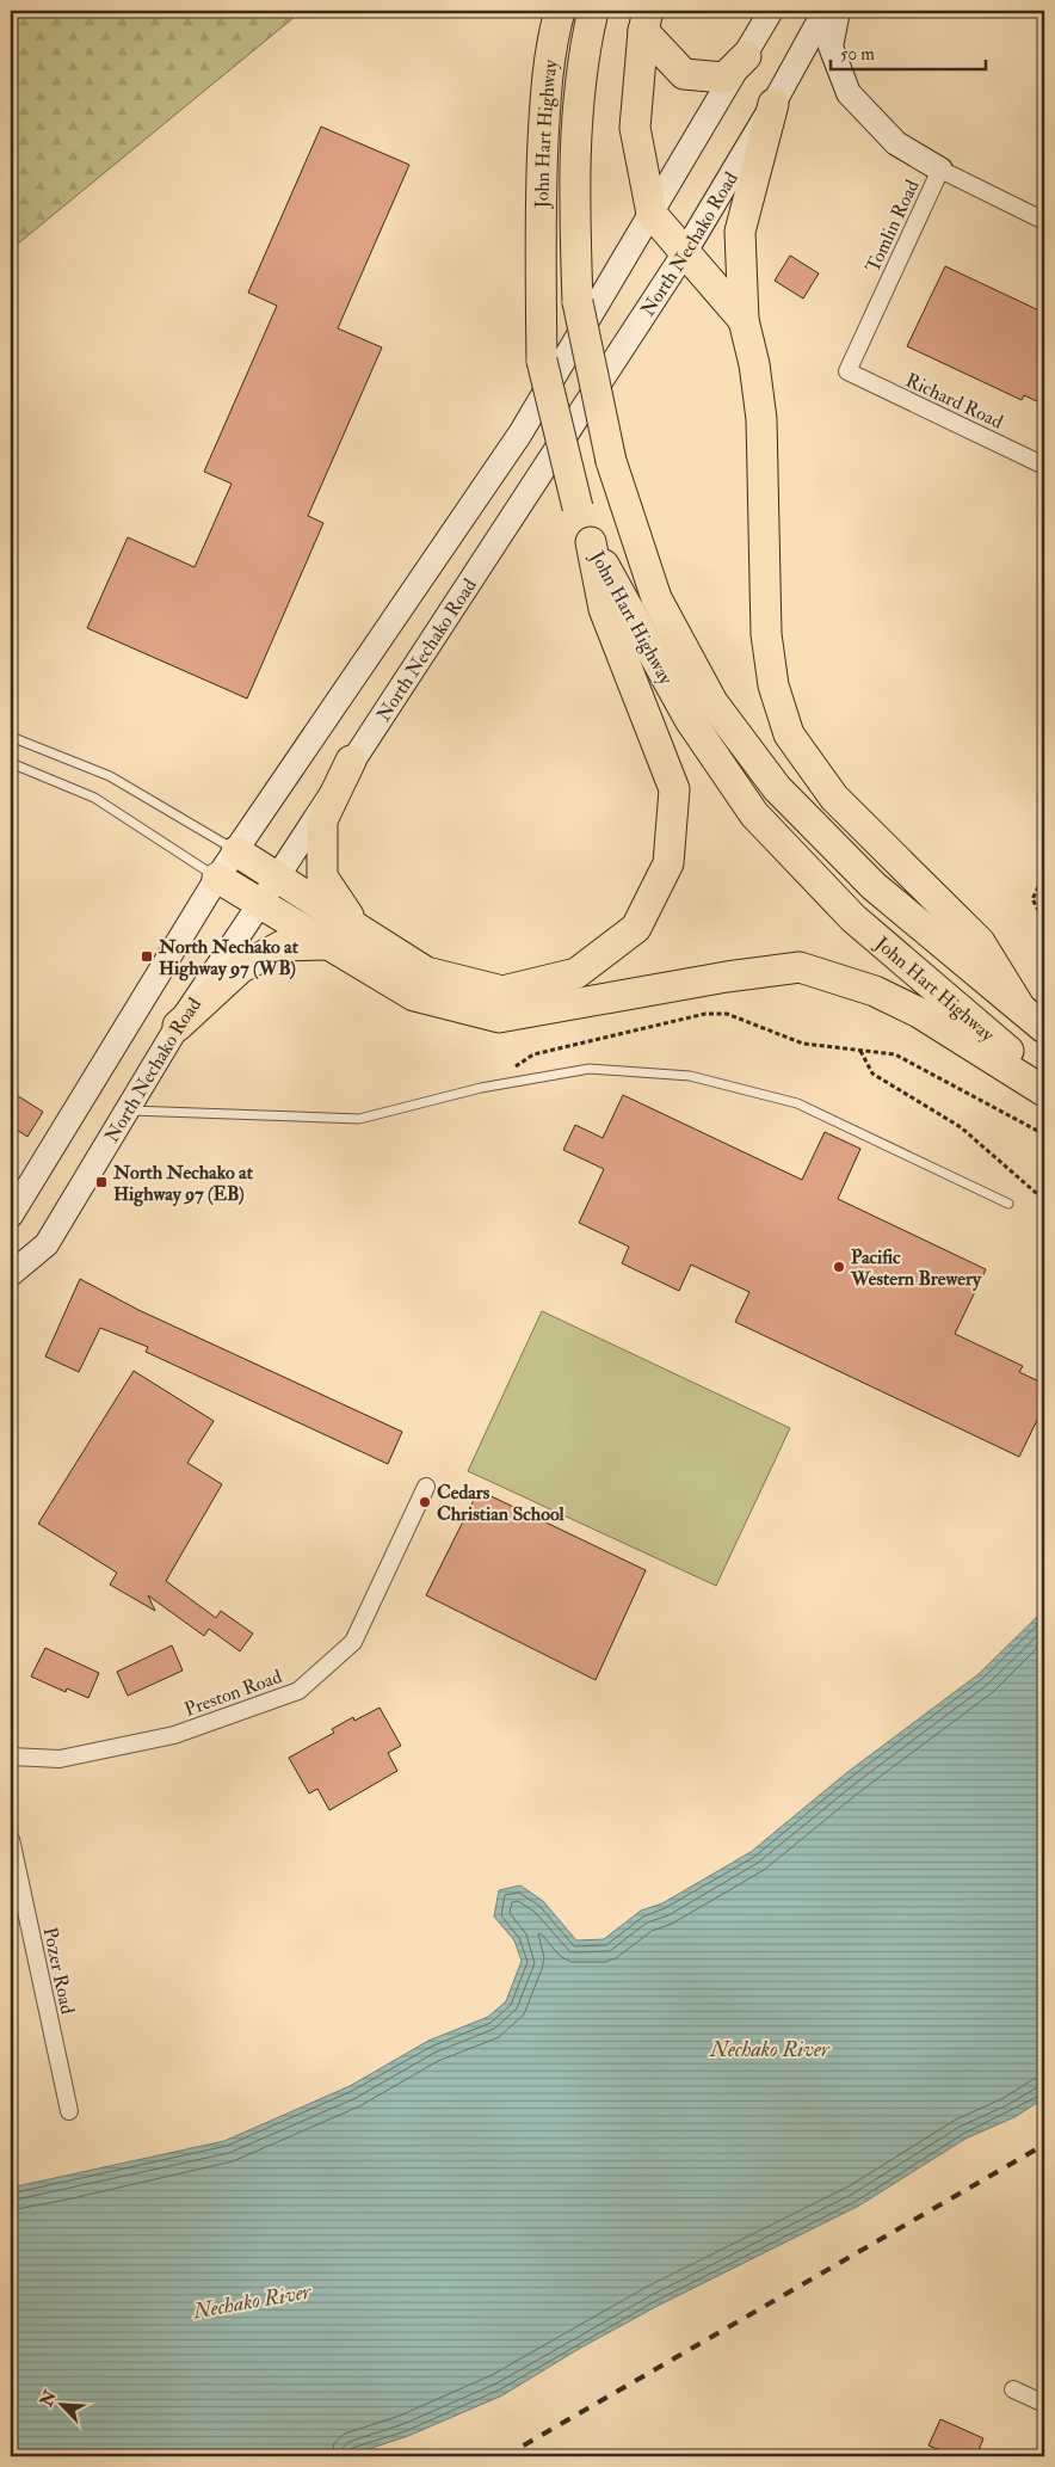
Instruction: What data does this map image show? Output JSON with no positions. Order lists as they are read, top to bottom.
{
  "streets": {
    "highway": ["John Hart Highway"],
    "main road": ["North Nechako Road"],
    "street": [
      "Tomlin Road",
      "Richard Road",
      "Preston Road",
      "Pozer Road"
    ]
  },
  "crossings": [
    ["Tomlin Road", "Richard Road"]
  ],
  "water": ["Nechako River"],
  "places": {
    "transit": ["North Nechako at Highway 97 (WB)", "North Nechako at Highway 97 (EB)"],
    "other": ["Pacific Western Brewery", "Cedars Christian School"]
  },
  "scale_bar": "50 m",
  "north": "top left"
}
